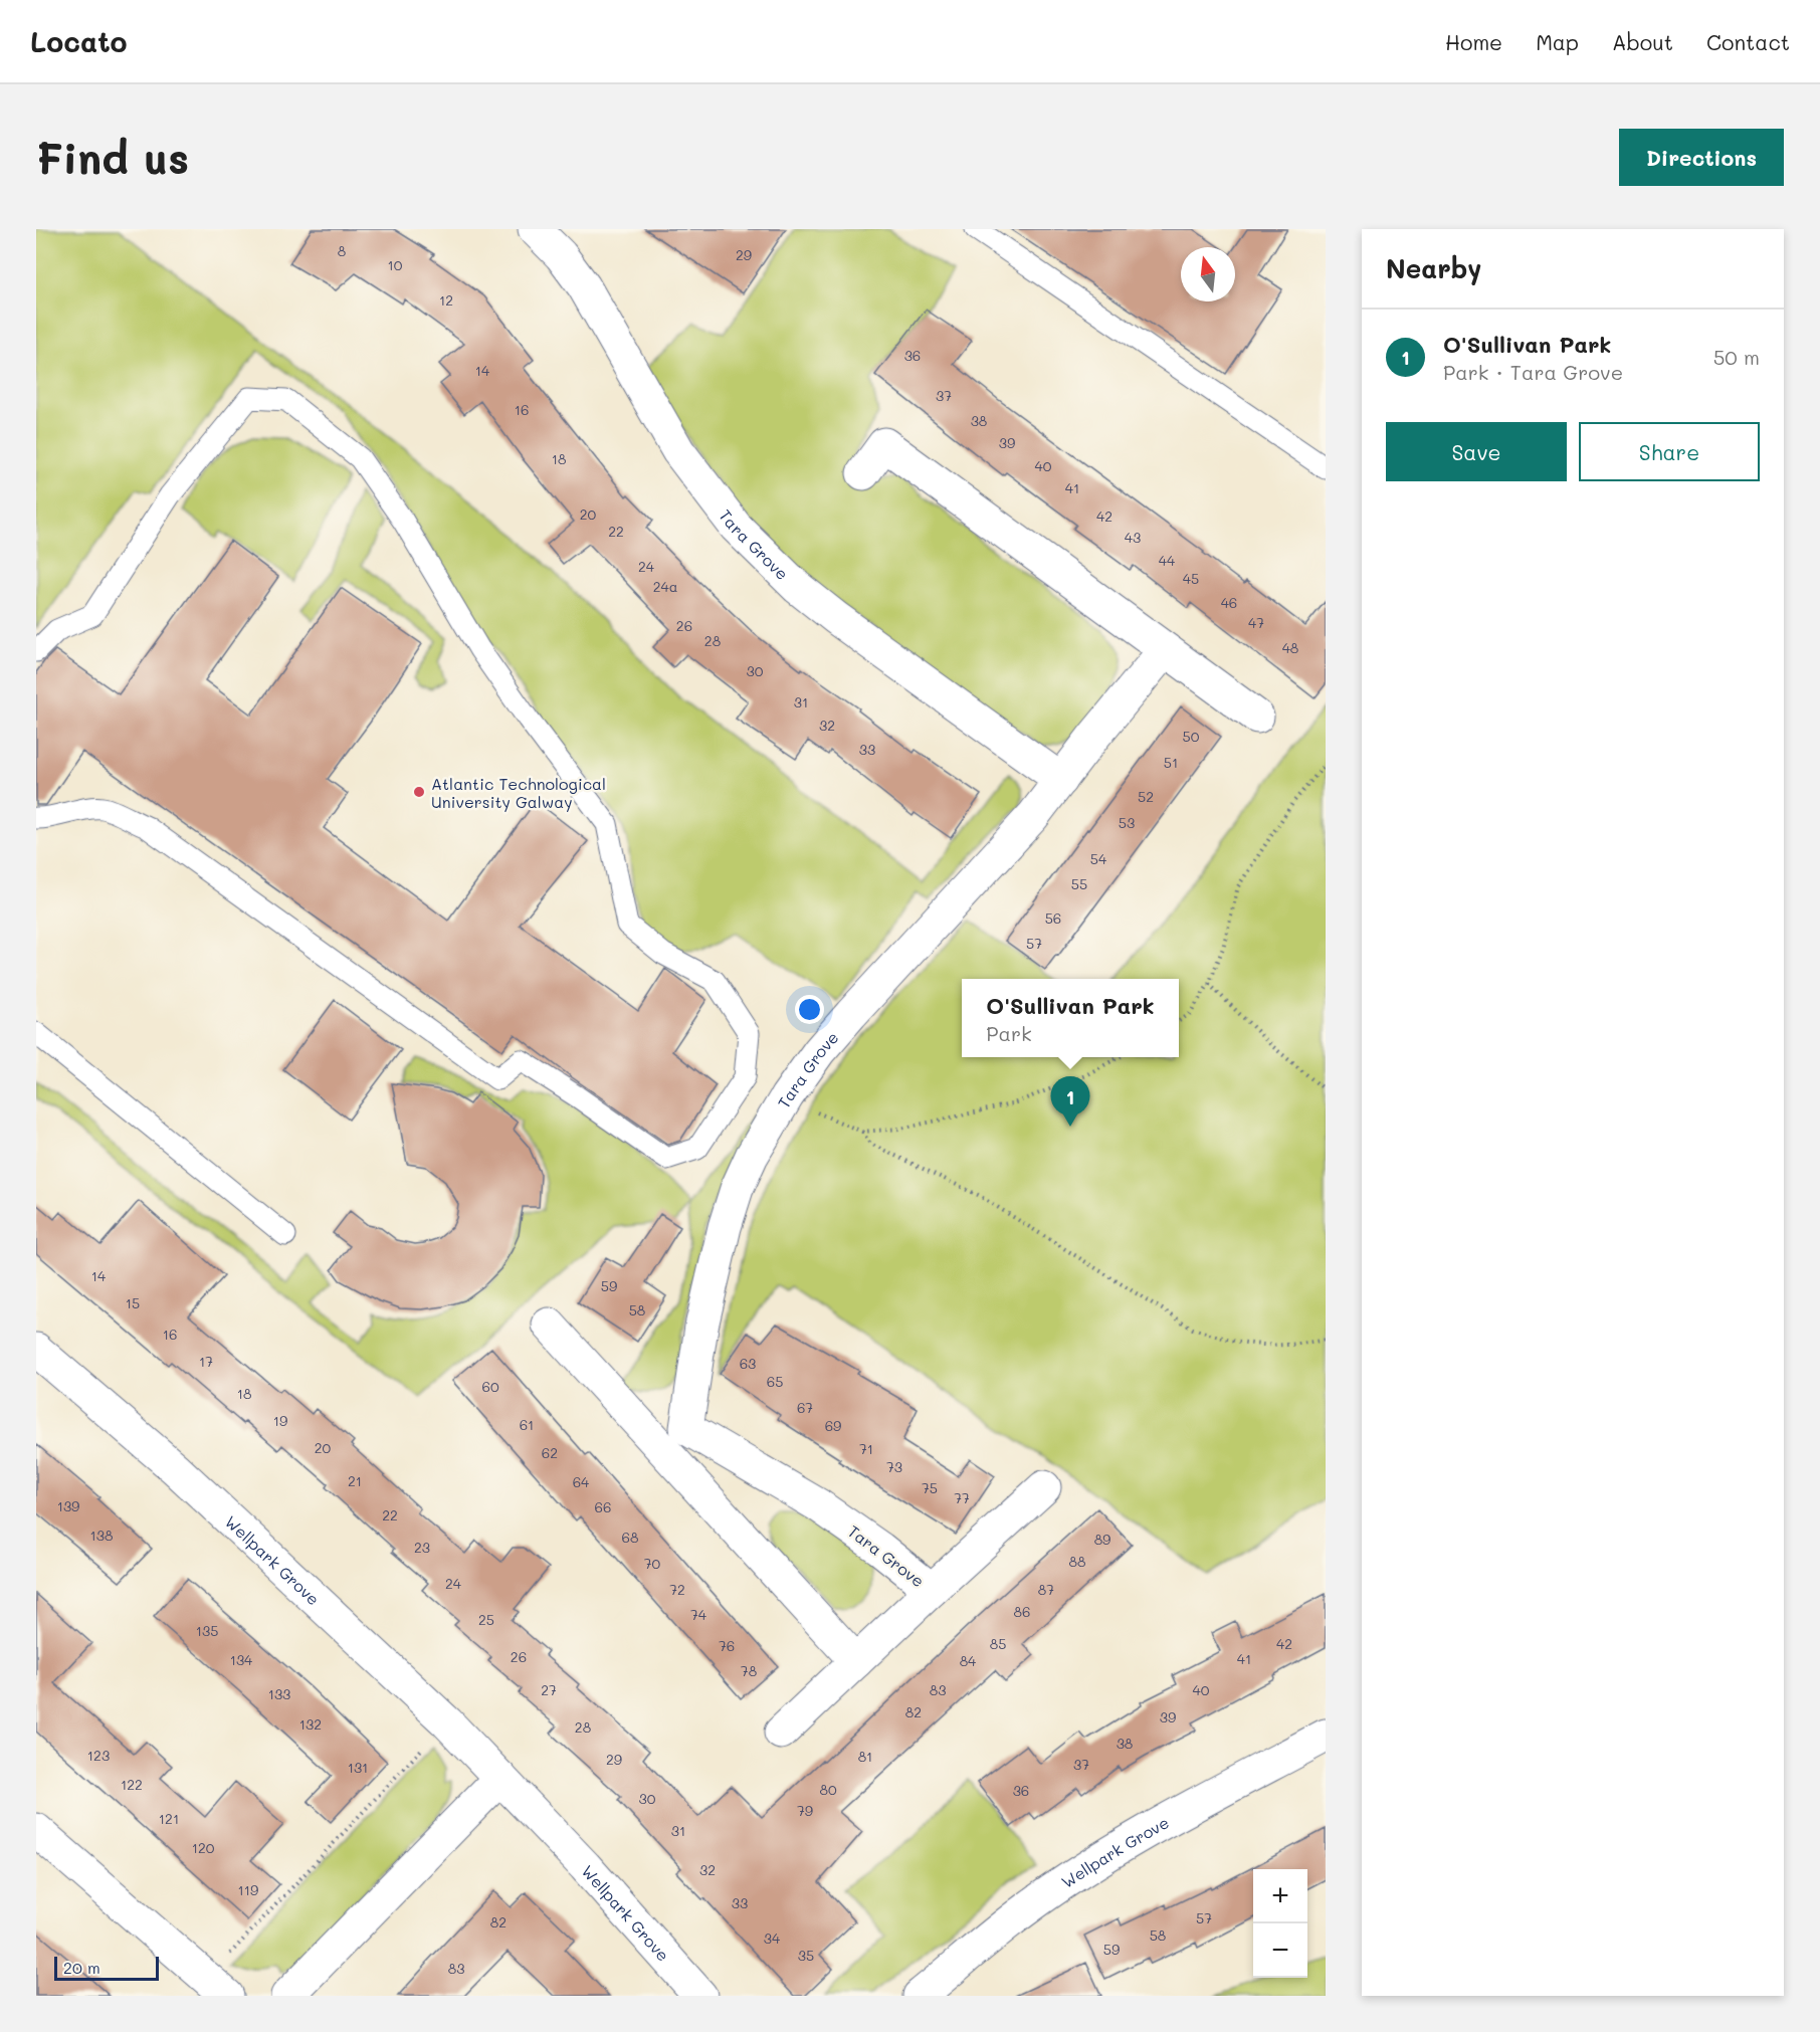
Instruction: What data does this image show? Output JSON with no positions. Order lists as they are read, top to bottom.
{
  "streets": {
    "street": ["Tara Grove", "Wellpark Grove"]
  },
  "places": ["Atlantic Technological University Galway"],
  "house_numbers": [
    "8",
    "29",
    "10",
    "12",
    "36",
    "14",
    "37",
    "16",
    "38",
    "39",
    "18",
    "40",
    "41",
    "20",
    "42",
    "22",
    "43",
    "44",
    "24",
    "45",
    "24a",
    "46",
    "47",
    "26",
    "28",
    "48",
    "30",
    "31",
    "32",
    "50",
    "33",
    "51",
    "52",
    "53",
    "54",
    "55",
    "56",
    "57",
    "14",
    "59",
    "15",
    "58",
    "16",
    "17",
    "63",
    "65",
    "60",
    "18",
    "67",
    "19",
    "61",
    "69",
    "20",
    "71",
    "62",
    "73",
    "21",
    "64",
    "75",
    "77",
    "139",
    "66",
    "22",
    "138",
    "68",
    "89",
    "23",
    "88",
    "70",
    "24",
    "72",
    "87",
    "86",
    "74",
    "25",
    "135",
    "85",
    "42",
    "76",
    "26",
    "41",
    "134",
    "84",
    "78",
    "27",
    "83",
    "40",
    "133",
    "82",
    "39",
    "132",
    "28",
    "38",
    "123",
    "81",
    "29",
    "37",
    "131",
    "122",
    "80",
    "36",
    "30",
    "79",
    "121",
    "31",
    "120",
    "32",
    "119",
    "33",
    "57",
    "82",
    "58",
    "34",
    "59",
    "35",
    "83"
  ],
  "scale_bar": "20 m",
  "north": "top",
  "page": {
    "header": "Locato",
    "nav": [
      "Home",
      "Map",
      "About",
      "Contact"
    ],
    "buttons": [
      "Directions",
      ["Save", "Share"]
    ],
    "title": "Find us",
    "heading": "Nearby",
    "list": [
      {
        "mark": "1",
        "name": "O'Sullivan Park",
        "note": "Park · Tara Grove",
        "value": "50 m"
      }
    ],
    "popup": ["O'Sullivan Park", "Park"],
    "pins": "1",
    "map_buttons": ["+", "−"],
    "scale": "20 m"
  }
}
